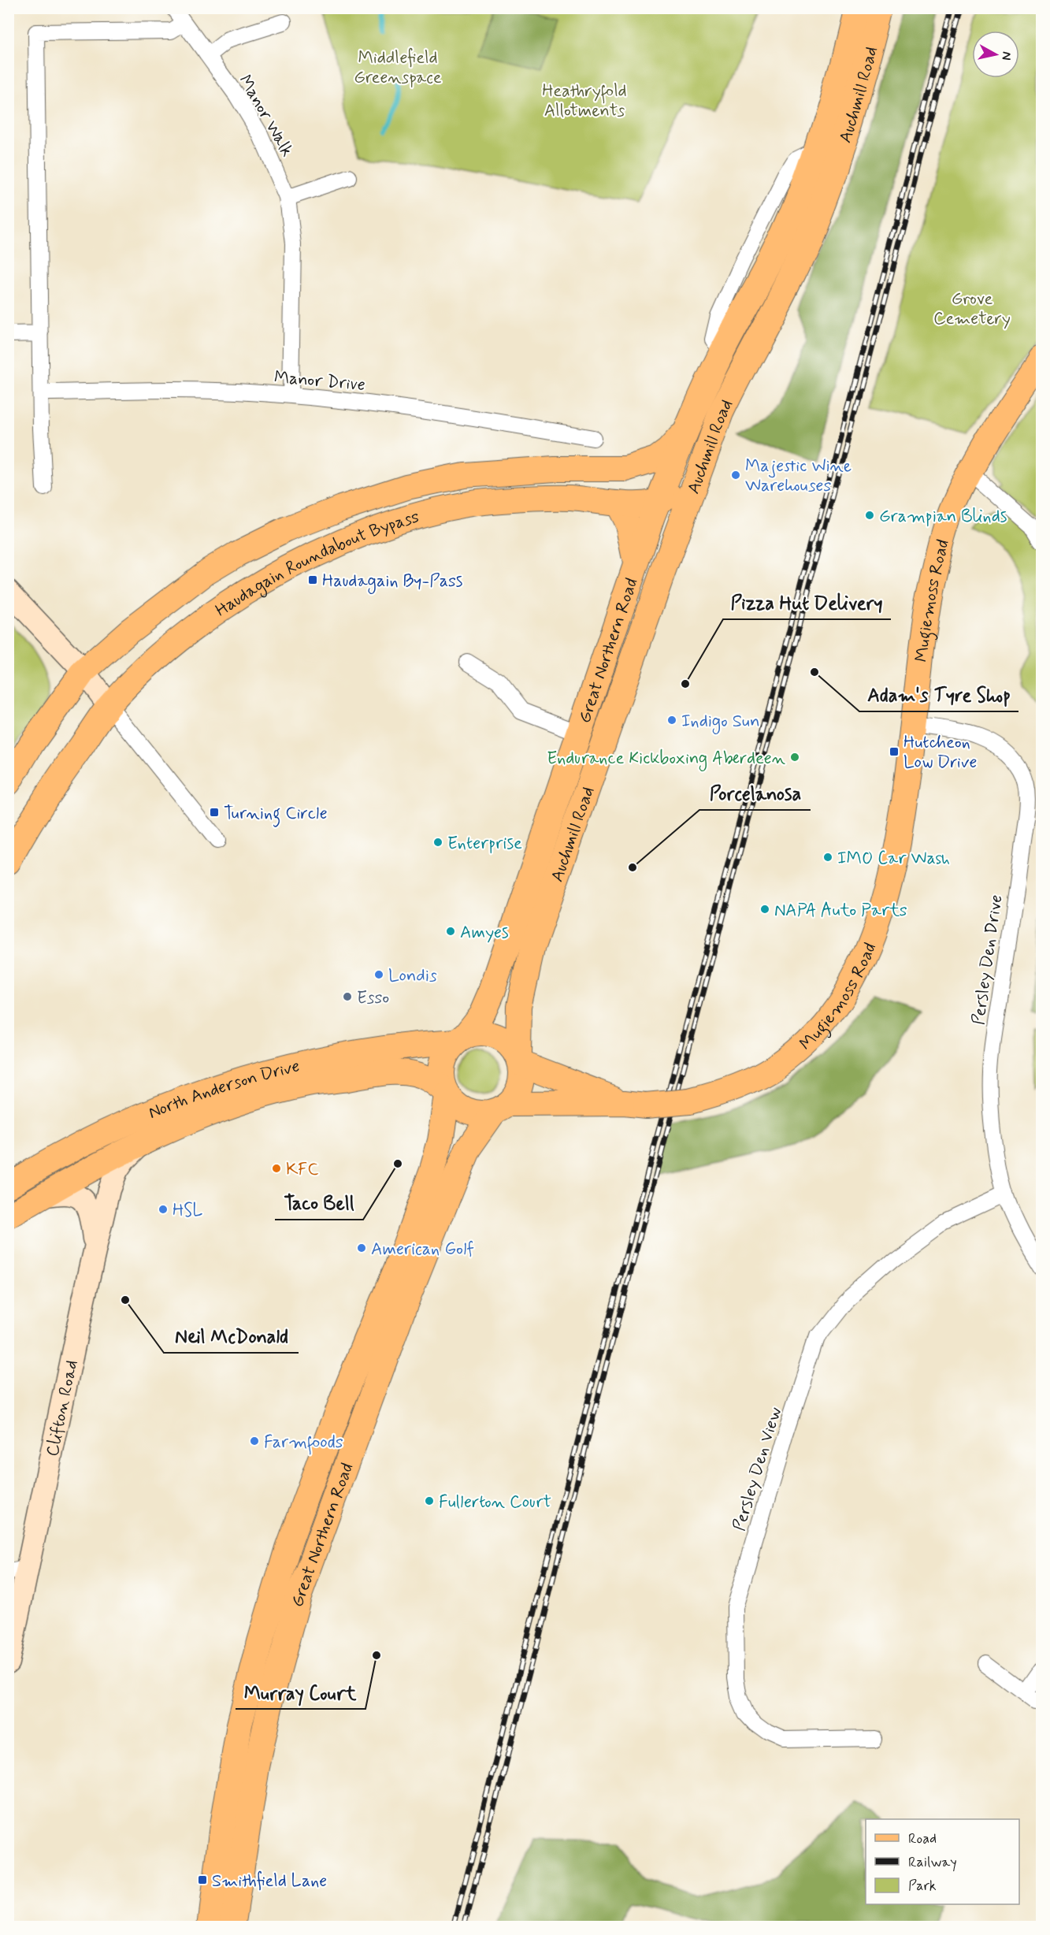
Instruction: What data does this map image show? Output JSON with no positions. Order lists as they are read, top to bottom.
{
  "streets": {
    "main road": [
      "Auchmill Road",
      "Haudagain Roundabout Bypass",
      "Mugiemoss Road",
      "Great Northern Road",
      "North Anderson Drive"
    ],
    "street": [
      "Manor Walk",
      "Manor Drive",
      "Persley Den Drive",
      "Clifton Road",
      "Persley Den View"
    ]
  },
  "crossings": [
    ["Auchmill Road", "Haudagain Roundabout Bypass"],
    ["Auchmill Road", "Mugiemoss Road"],
    ["Auchmill Road", "Great Northern Road"],
    ["Auchmill Road", "North Anderson Drive"],
    ["Manor Walk", "Manor Drive"],
    ["Haudagain Roundabout Bypass", "Great Northern Road"],
    ["Mugiemoss Road", "Great Northern Road"],
    ["Mugiemoss Road", "Persley Den Drive"],
    ["Mugiemoss Road", "North Anderson Drive"],
    ["Great Northern Road", "North Anderson Drive"],
    ["Persley Den Drive", "Persley Den View"],
    ["North Anderson Drive", "Clifton Road"]
  ],
  "parks": ["Middlefield Greenspace", "Heathryfold Allotments", "Grove Cemetery"],
  "places": {
    "other": [
      "Majestic Wine Warehouses",
      "Grampian Blinds",
      "Adam's Tyre Shop",
      "Pizza Hut Delivery",
      "Indigo Sun",
      "Endurance Kickboxing Aberdeen",
      "Enterprise",
      "IMO Car Wash",
      "Porcelanosa",
      "NAPA Auto Parts",
      "Amyes",
      "Londis",
      "Esso",
      "Taco Bell",
      "KFC",
      "HSL",
      "American Golf",
      "Neil McDonald",
      "Farmfoods",
      "Fullerton Court",
      "Murray Court"
    ],
    "transit": [
      "Haudagain By-Pass",
      "Hutcheon Low Drive",
      "Turning Circle",
      "Smithfield Lane"
    ]
  },
  "legend": ["Road", "Railway", "Park"],
  "north": "right"
}
